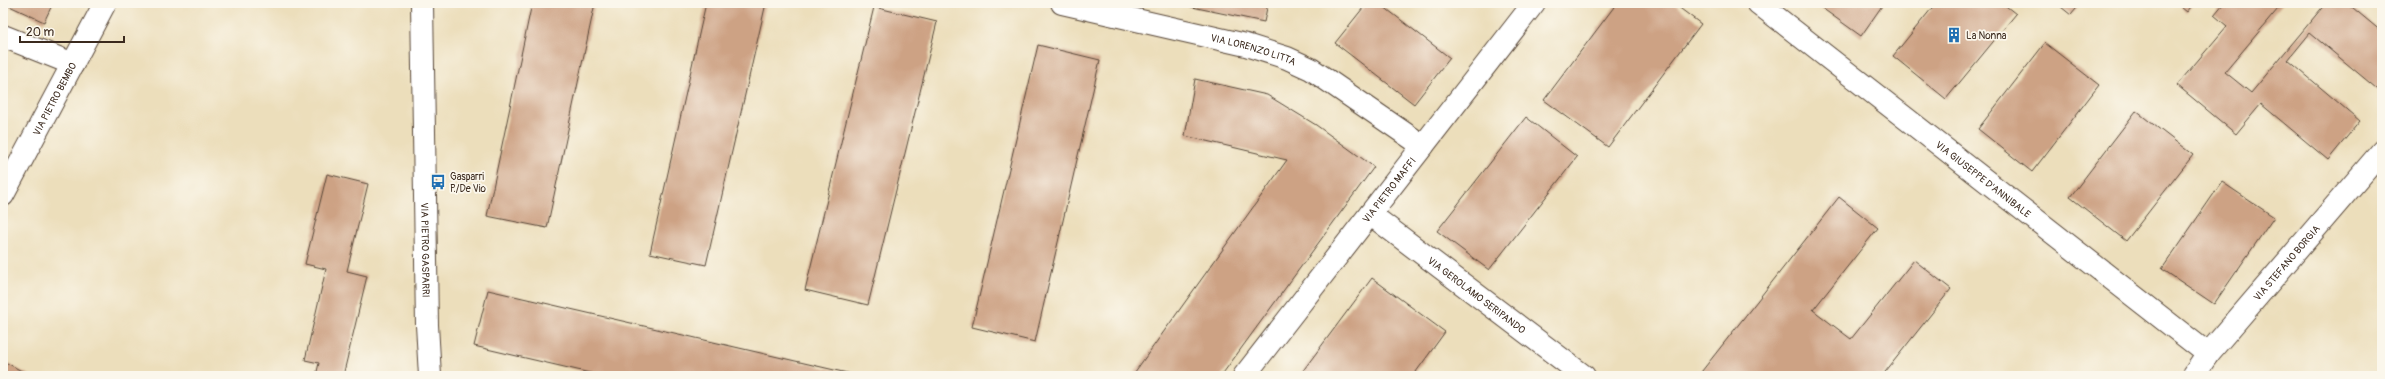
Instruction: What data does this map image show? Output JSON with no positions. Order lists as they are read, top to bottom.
{
  "streets": {
    "street": [
      "VIA LORENZO LITTA",
      "VIA PIETRO BEMBO",
      "VIA GIUSEPPE D'ANNIBALE",
      "VIA PIETRO MAFFI",
      "VIA PIETRO GASPARRI",
      "VIA STEFANO BORGIA",
      "VIA GEROLAMO SERIPANDO"
    ]
  },
  "crossings": [
    ["VIA LORENZO LITTA", "VIA PIETRO MAFFI"],
    ["VIA GIUSEPPE D'ANNIBALE", "VIA STEFANO BORGIA"],
    ["VIA PIETRO MAFFI", "VIA GEROLAMO SERIPANDO"]
  ],
  "places": {
    "building": ["La Nonna"],
    "bus stop": ["Gasparri P./De Vio"]
  },
  "scale_bar": "20 m"
}
